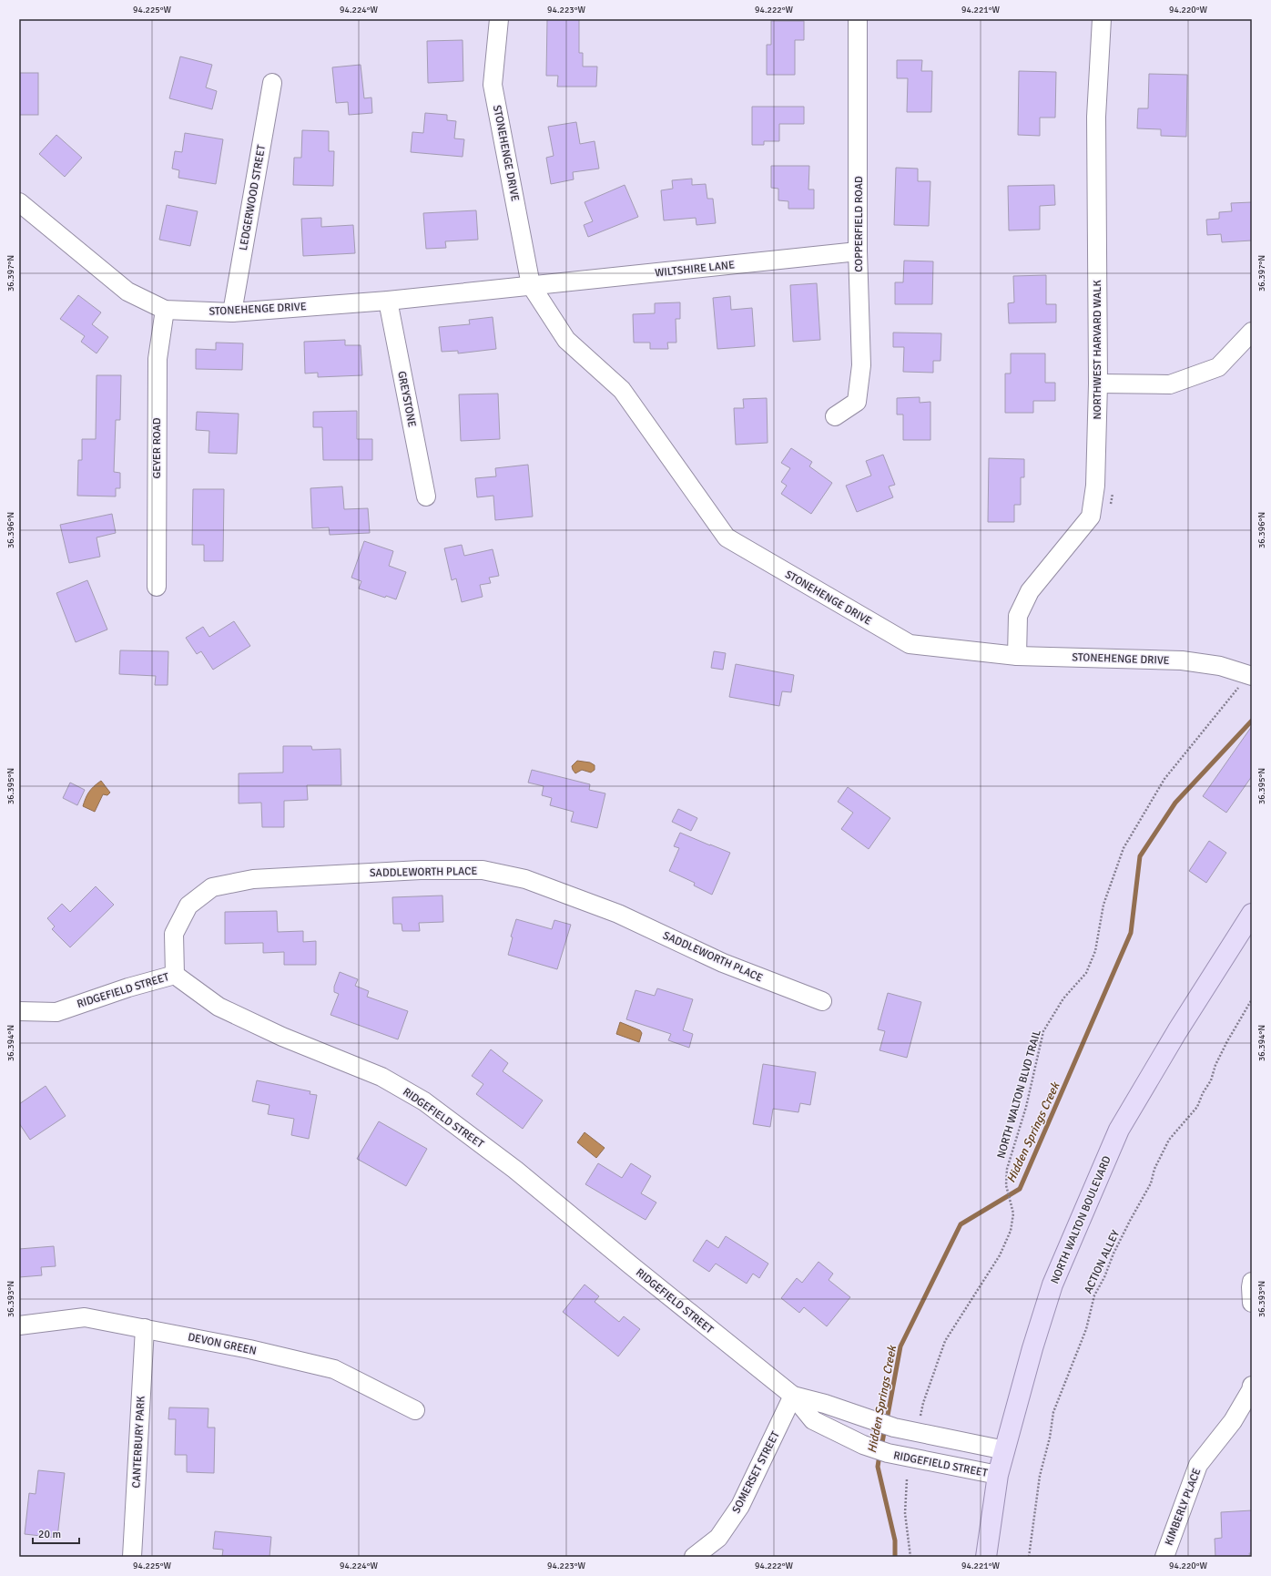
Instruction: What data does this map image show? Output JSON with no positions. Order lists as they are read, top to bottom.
{
  "streets": {
    "main road": ["NORTH WALTON BOULEVARD"],
    "street": [
      "STONEHENGE DRIVE",
      "LEDGERWOOD STREET",
      "COPPERFIELD ROAD",
      "WILTSHIRE LANE",
      "NORTHWEST HARVARD WALK",
      "GREYSTONE",
      "GEYER ROAD",
      "SADDLEWORTH PLACE",
      "RIDGEFIELD STREET",
      "DEVON GREEN",
      "CANTERBURY PARK",
      "SOMERSET STREET",
      "KIMBERLY PLACE"
    ],
    "path": ["NORTH WALTON BLVD TRAIL", "ACTION ALLEY"]
  },
  "crossings": [
    ["STONEHENGE DRIVE", "LEDGERWOOD STREET"],
    ["STONEHENGE DRIVE", "WILTSHIRE LANE"],
    ["STONEHENGE DRIVE", "NORTHWEST HARVARD WALK"],
    ["STONEHENGE DRIVE", "GREYSTONE"],
    ["STONEHENGE DRIVE", "GEYER ROAD"],
    ["STONEHENGE DRIVE", "NORTH WALTON BLVD TRAIL"],
    ["COPPERFIELD ROAD", "WILTSHIRE LANE"],
    ["SADDLEWORTH PLACE", "RIDGEFIELD STREET"],
    ["RIDGEFIELD STREET", "NORTH WALTON BOULEVARD"],
    ["RIDGEFIELD STREET", "SOMERSET STREET"],
    ["DEVON GREEN", "CANTERBURY PARK"]
  ],
  "water": ["Hidden Springs Creek"],
  "scale_bar": "20 m",
  "coordinates": [
    "94.225°W",
    "94.224°W",
    "94.223°W",
    "94.222°W",
    "94.221°W",
    "94.220°W",
    "36.397°N",
    "36.396°N",
    "36.395°N",
    "36.394°N",
    "36.393°N"
  ]
}
